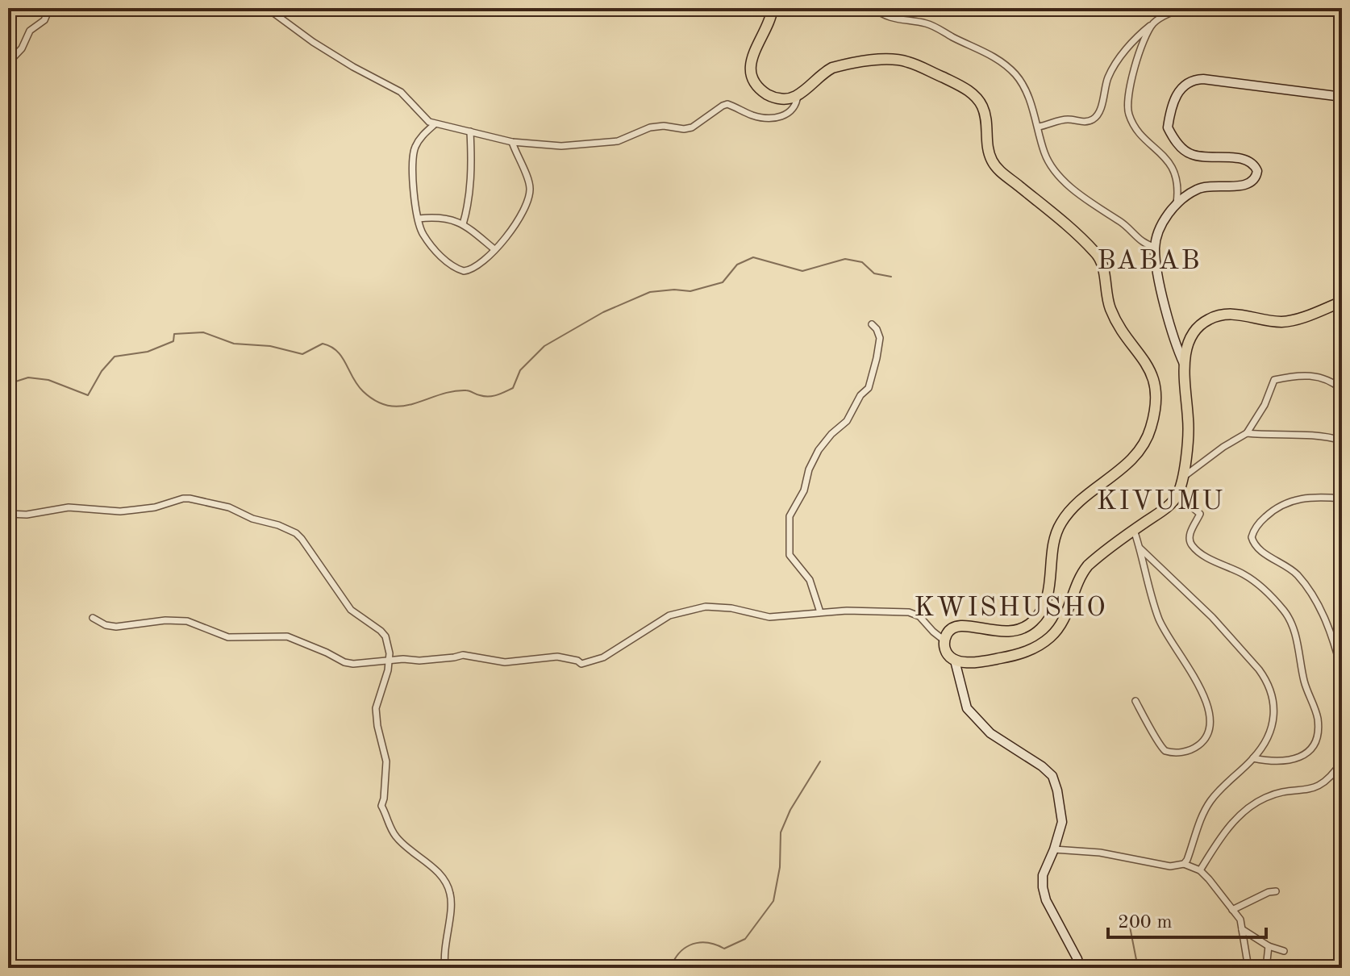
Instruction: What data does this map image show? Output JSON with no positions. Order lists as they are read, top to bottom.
{
  "districts": ["BABAB", "KIVUMU", "KWISHUSHO"],
  "scale_bar": "200 m"
}
